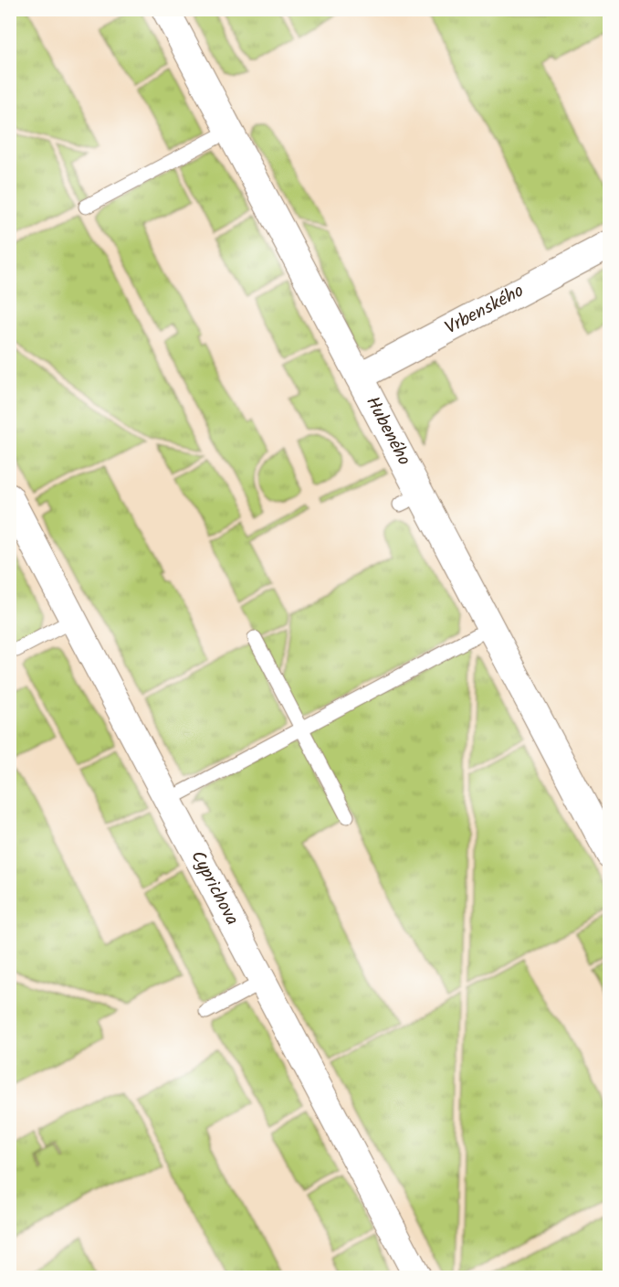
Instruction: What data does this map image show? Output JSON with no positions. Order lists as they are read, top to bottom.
{
  "streets": {
    "street": ["Vrbenského", "Hubeného", "Cyprichova"]
  },
  "crossings": [
    ["Vrbenského", "Hubeného"]
  ]
}
